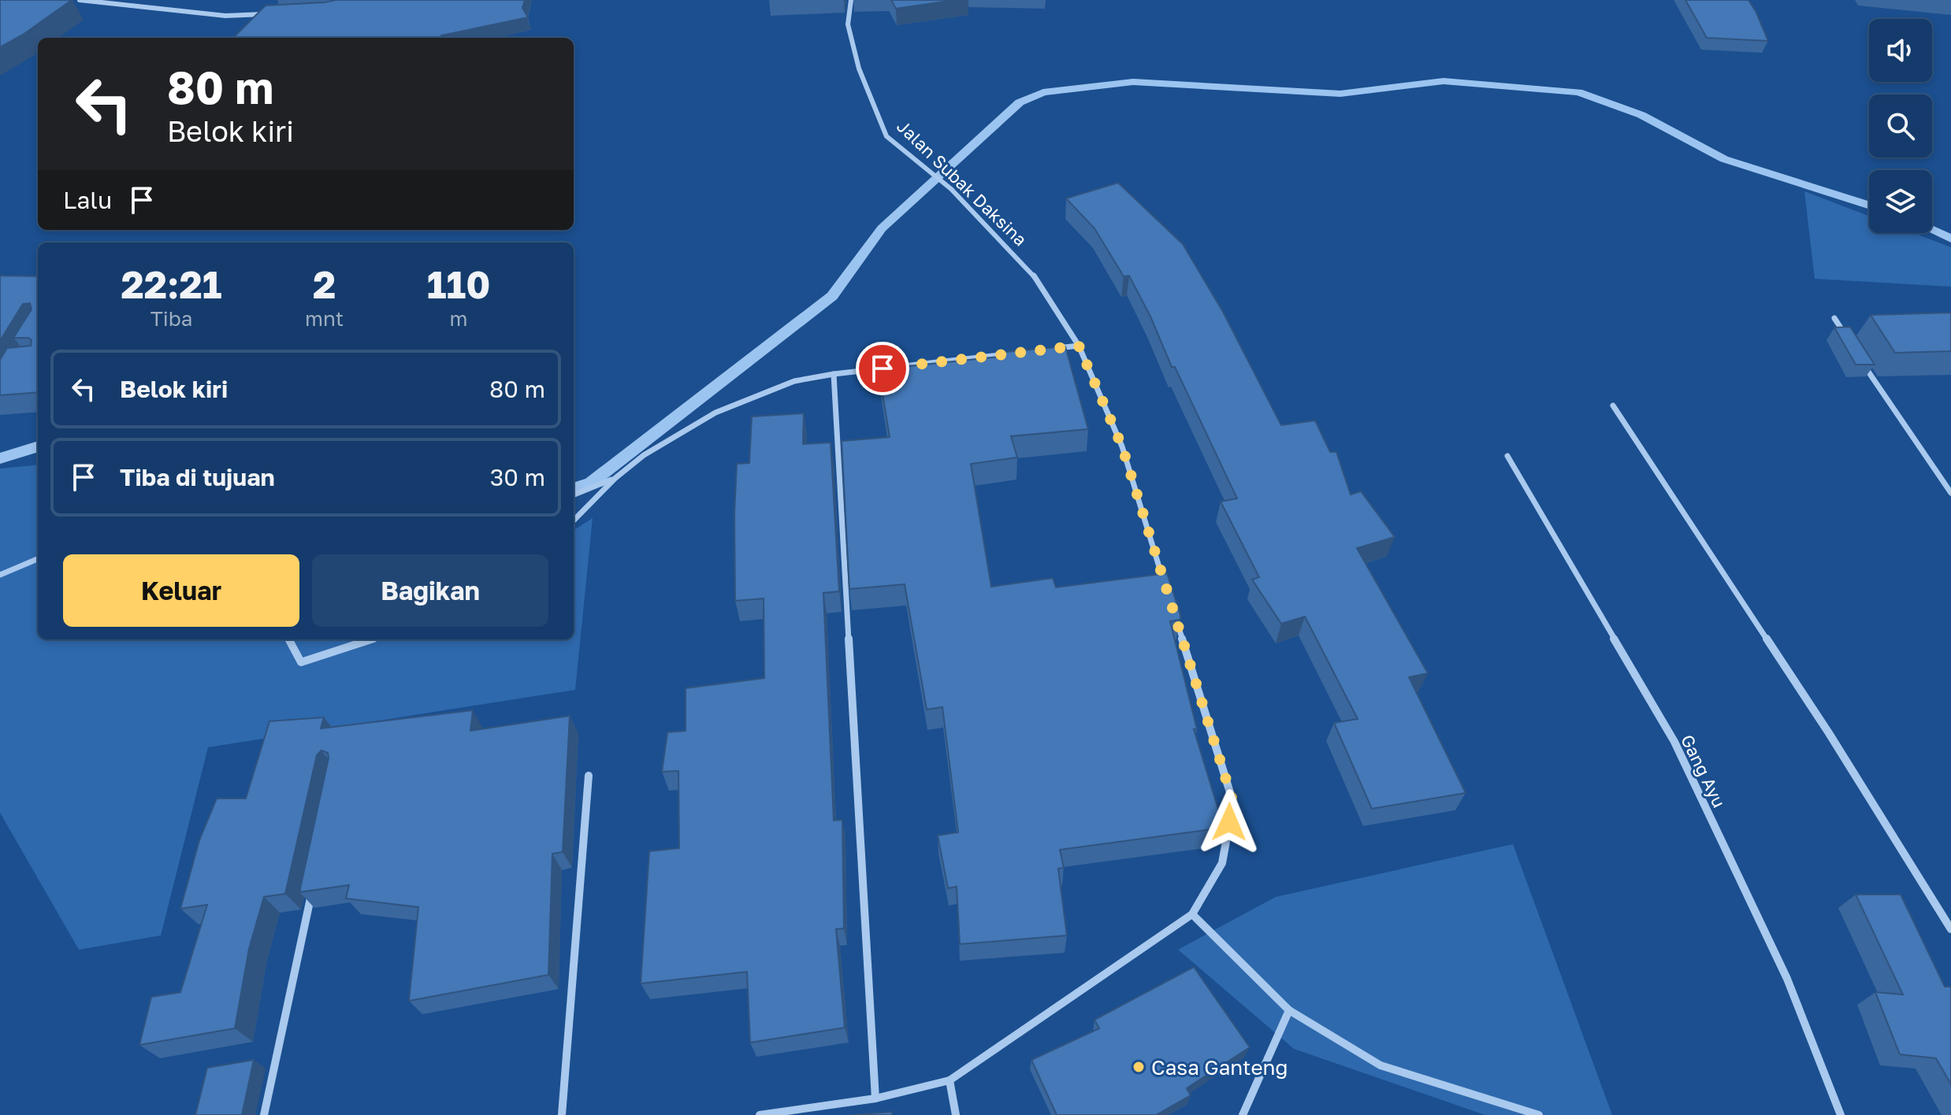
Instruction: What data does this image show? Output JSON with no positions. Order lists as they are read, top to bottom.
{
  "streets": {
    "street": ["Jalan Subak Daksina", "Gang Ayu"]
  },
  "places": ["Casa Ganteng"],
  "page": {
    "turn": ["80 m", "Belok kiri"],
    "then": "Lalu",
    "eta": [
      "22:21",
      "Tiba",
      "2",
      "mnt",
      "110",
      "m"
    ],
    "list": [
      {
        "name": "Belok kiri",
        "value": "80 m"
      },
      {
        "name": "Tiba di tujuan",
        "value": "30 m"
      }
    ],
    "buttons": ["Keluar", "Bagikan"]
  }
}
